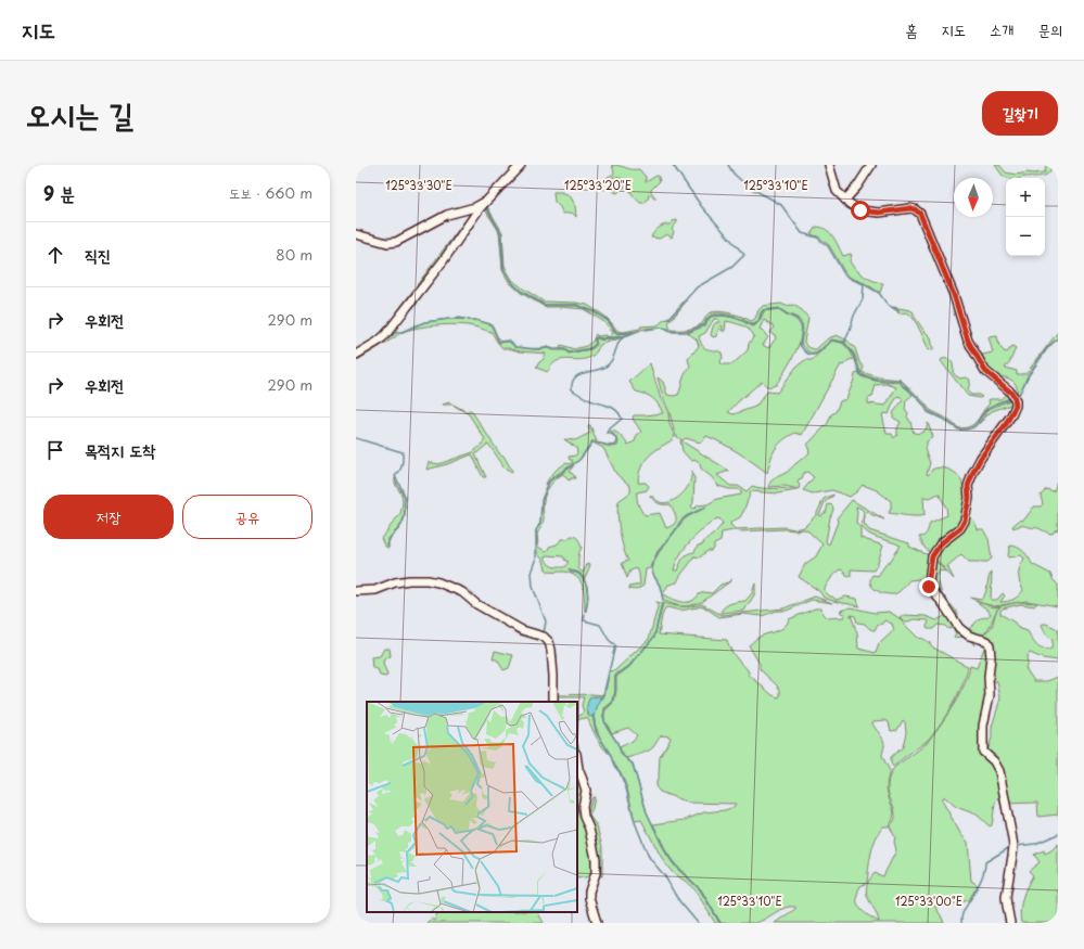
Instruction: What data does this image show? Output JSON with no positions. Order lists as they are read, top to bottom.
{
  "north": "bottom",
  "page": {
    "header": "지도",
    "nav": [
      "홈",
      "지도",
      "소개",
      "문의"
    ],
    "title": "오시는 길",
    "buttons": [
      "길찾기",
      ["저장", "공유"]
    ],
    "heading": ["9 분", "도보 · 660 m"],
    "map_buttons": ["+", "−"],
    "list": [
      ["직진", "80 m"],
      ["우회전", "290 m"],
      ["우회전", "290 m"],
      "목적지 도착"
    ]
  },
  "coordinates": [
    "125°33'30\"E",
    "125°33'20\"E",
    "125°33'10\"E",
    "125°33'00\"E"
  ]
}
